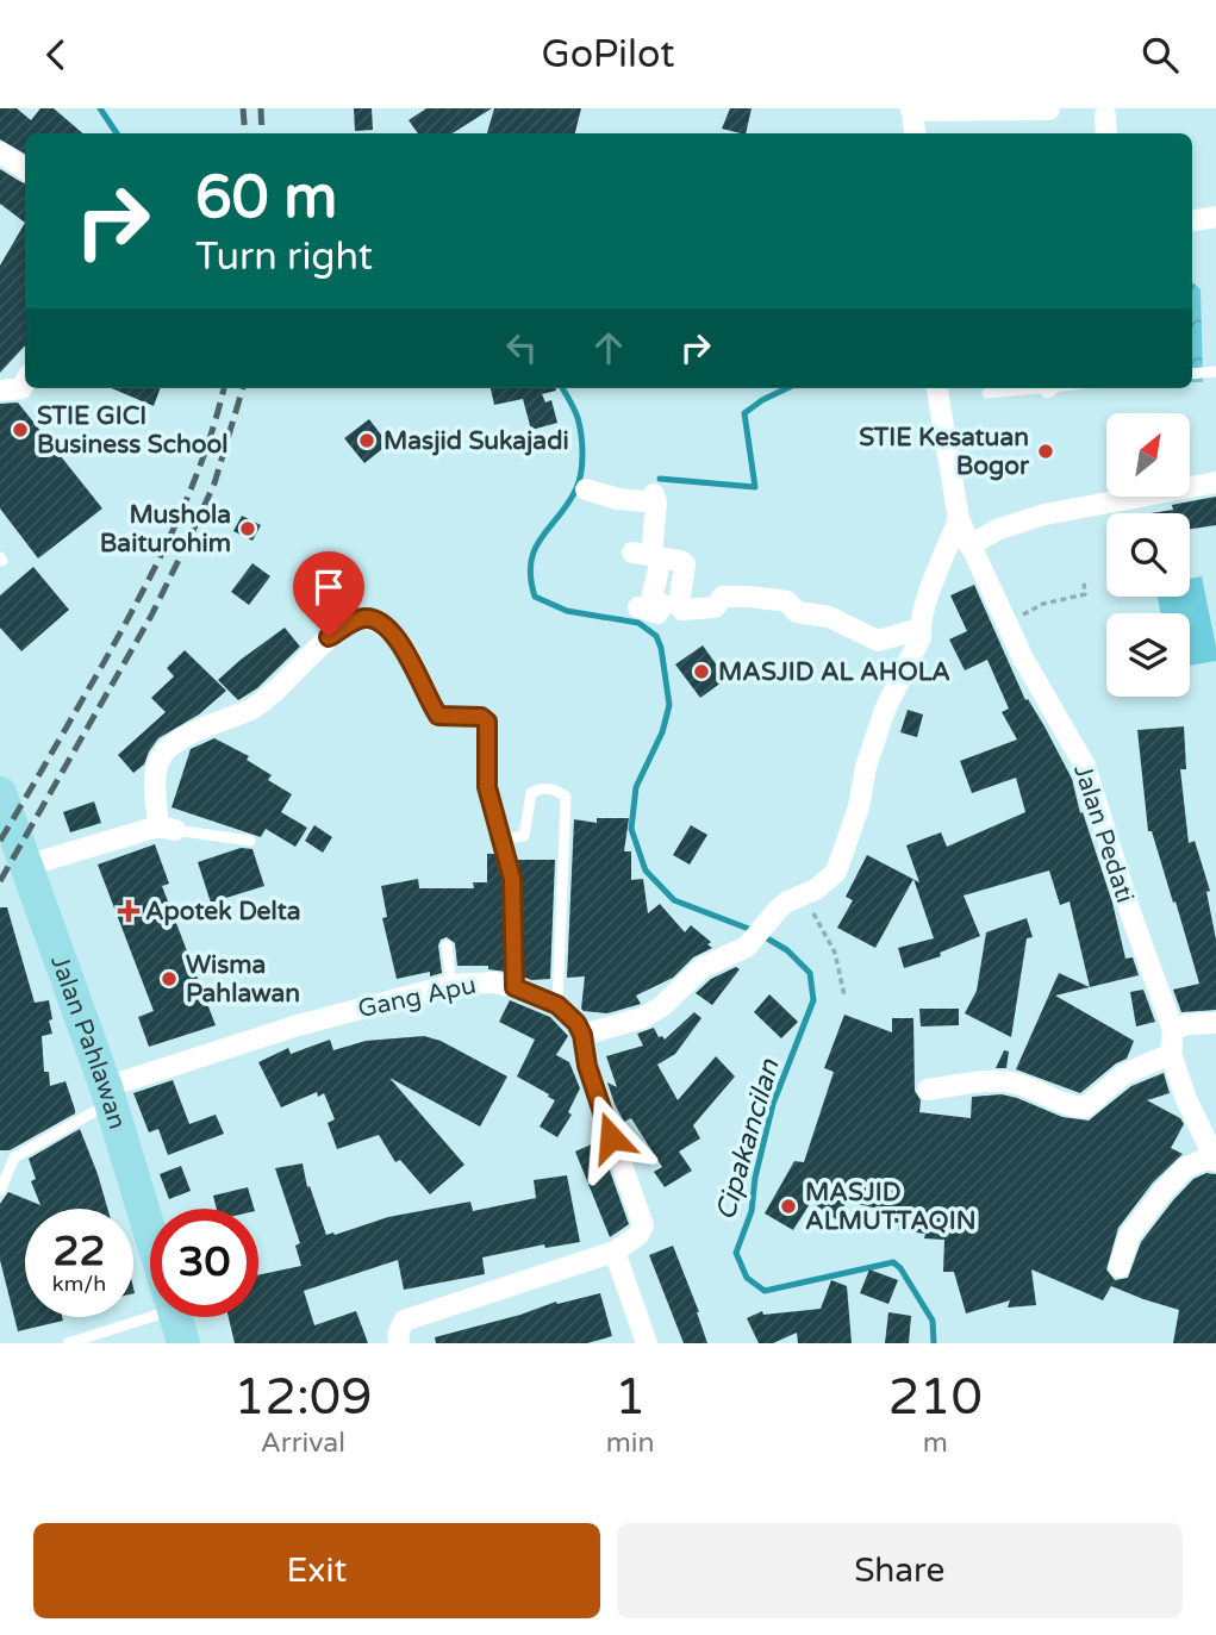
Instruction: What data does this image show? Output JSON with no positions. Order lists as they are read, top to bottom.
{
  "streets": {
    "main road": ["Jalan Pahlawan"],
    "street": ["Jalan Pedati", "Gang Apu"]
  },
  "crossings": [
    ["Gang Apu", "Jalan Pahlawan"]
  ],
  "water": ["Cipakancilan"],
  "places": {
    "other": [
      "STIE GICI Business School",
      "Masjid Sukajadi",
      "STIE Kesatuan Bogor",
      "Mushola Baiturohim",
      "MASJID AL AHOLA",
      "Wisma Pahlawan",
      "MASJID ALMUTTAQIN"
    ],
    "health": ["Apotek Delta"]
  },
  "north": "top right",
  "page": {
    "header": "GoPilot",
    "turn": ["60 m", "Turn right"],
    "speed": "22 km/h",
    "limit": "30",
    "eta": [
      "12:09",
      "Arrival",
      "1",
      "min",
      "210",
      "m"
    ],
    "buttons": ["Exit", "Share"]
  }
}
